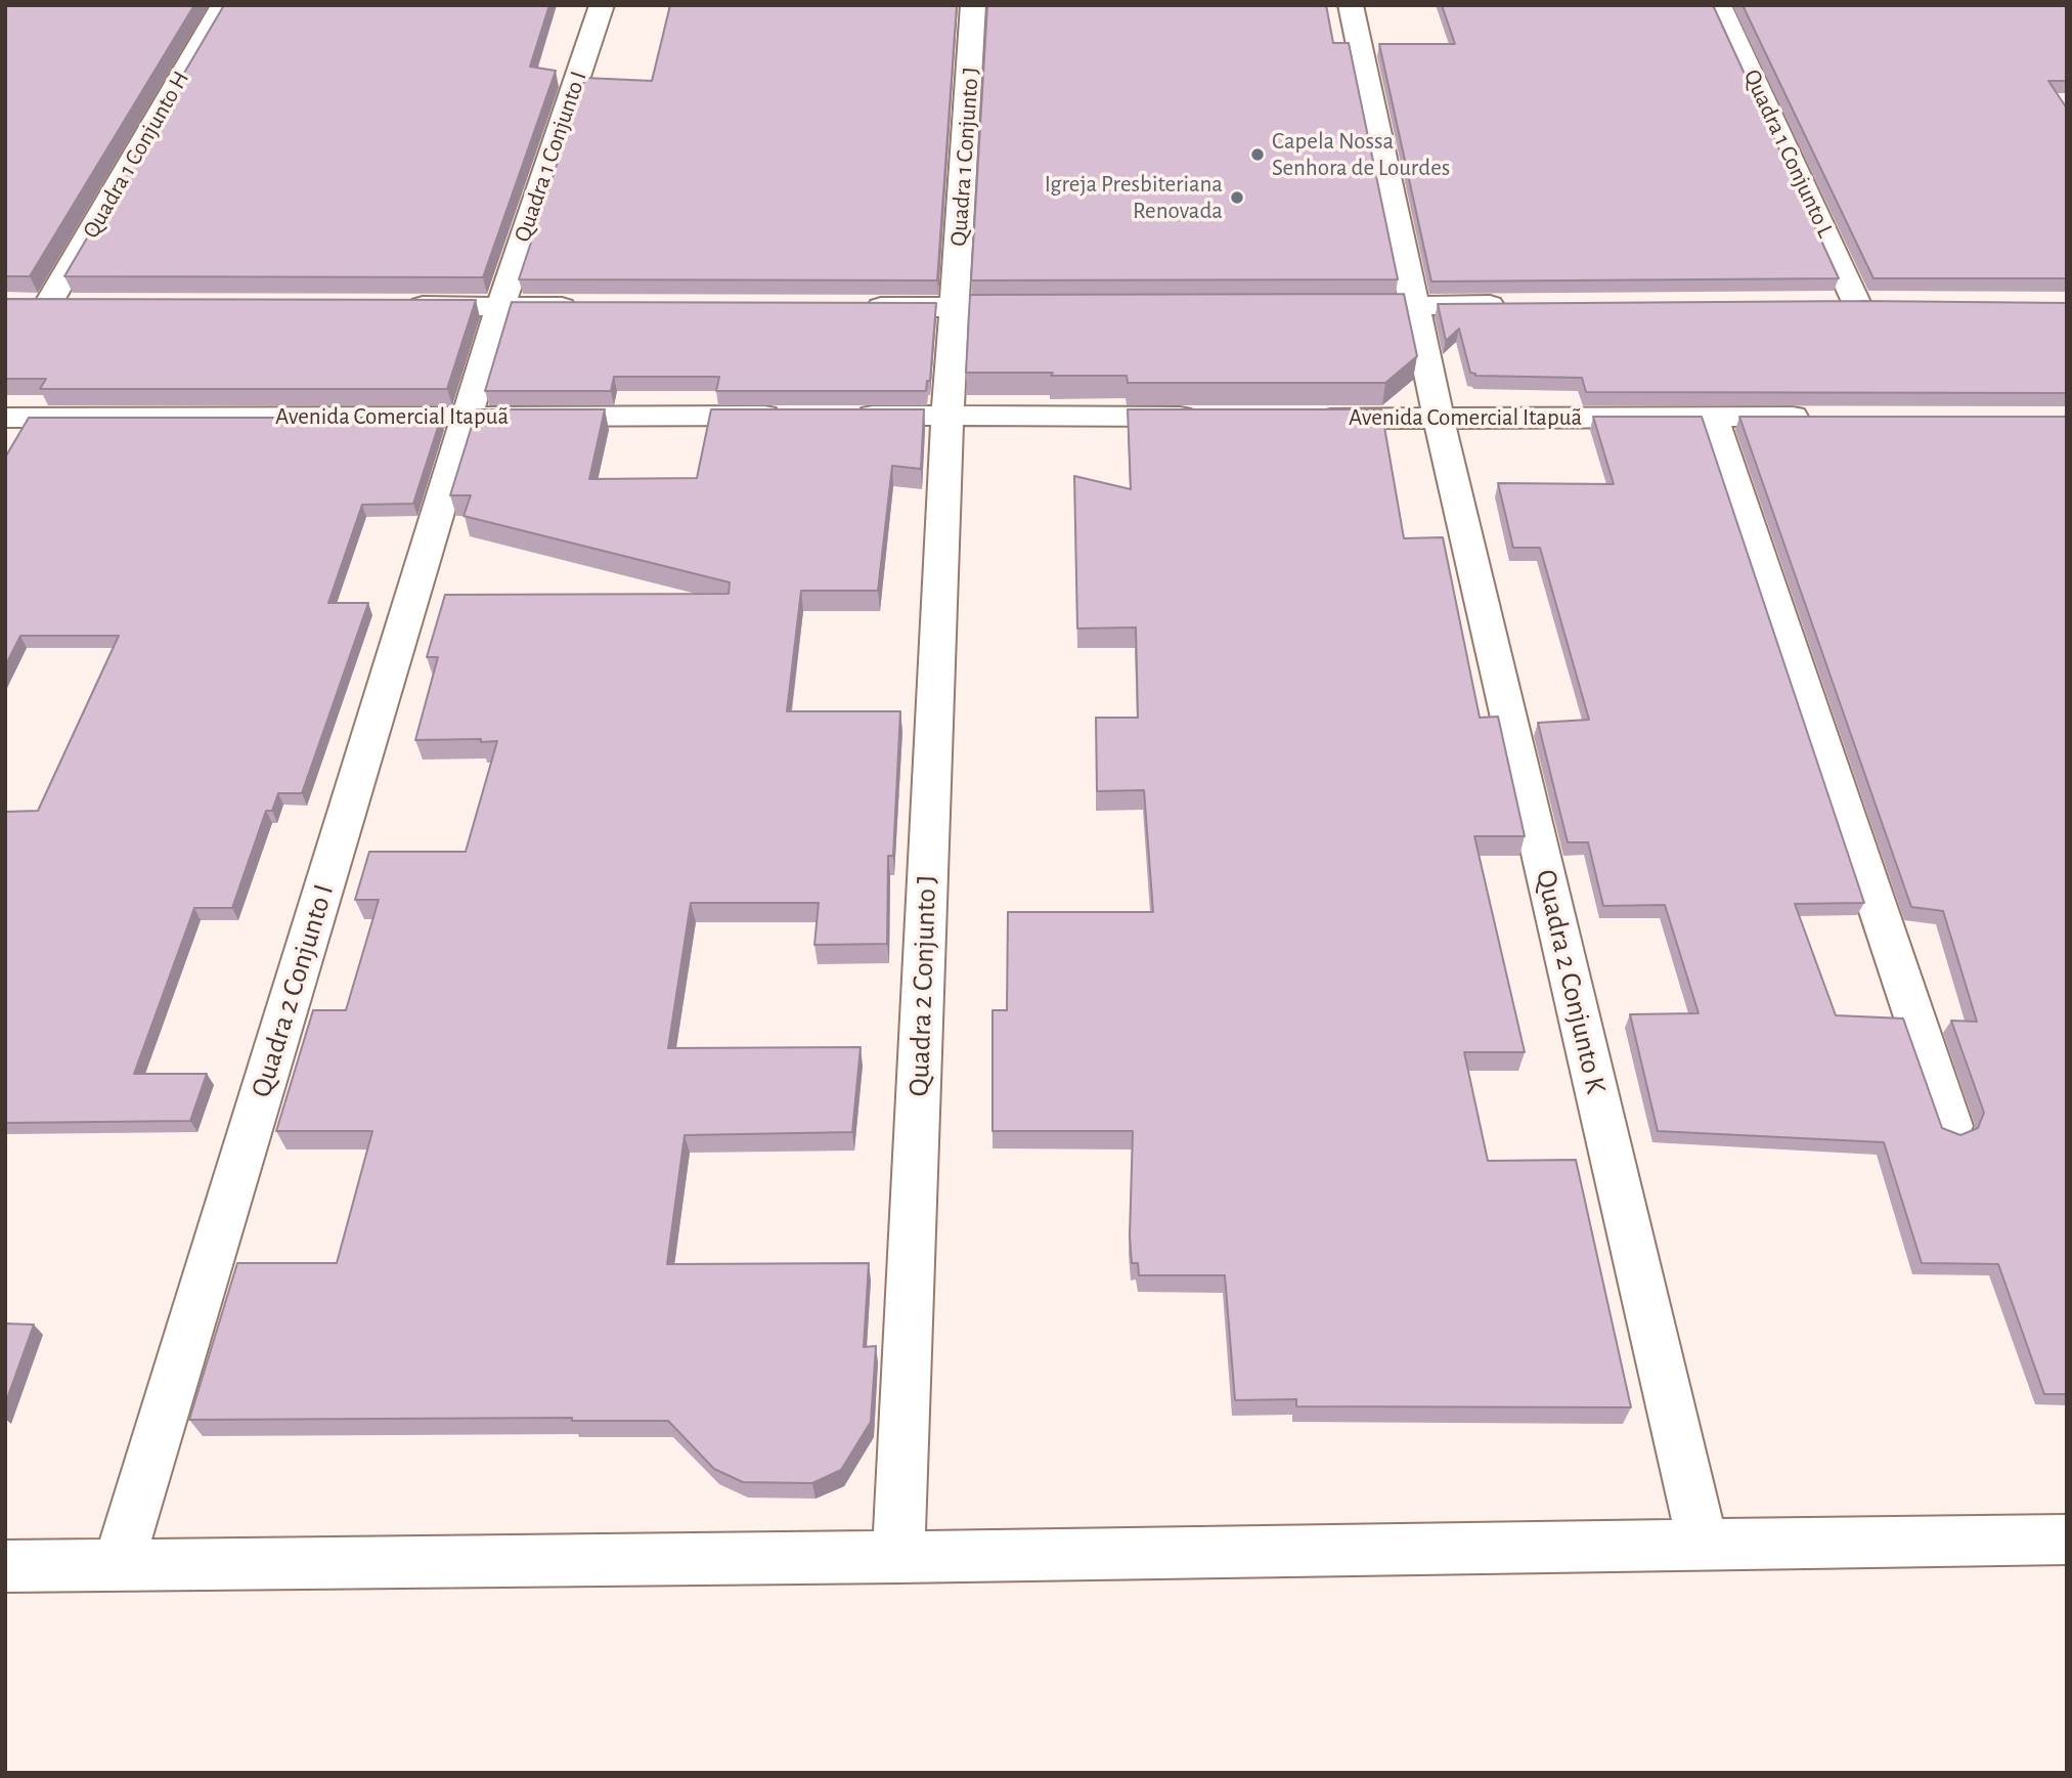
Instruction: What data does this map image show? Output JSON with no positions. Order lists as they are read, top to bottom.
{
  "streets": {
    "street": [
      "Quadra 1 Conjunto L",
      "Quadra 1 Conjunto H",
      "Quadra 1 Conjunto I",
      "Quadra 1 Conjunto J",
      "Avenida Comercial Itapuã",
      "Quadra 2 Conjunto K",
      "Quadra 2 Conjunto J",
      "Quadra 2 Conjunto I"
    ]
  },
  "crossings": [
    ["Quadra 1 Conjunto I", "Avenida Comercial Itapuã"],
    ["Quadra 1 Conjunto I", "Quadra 2 Conjunto I"],
    ["Quadra 1 Conjunto J", "Quadra 2 Conjunto J"],
    ["Avenida Comercial Itapuã", "Quadra 2 Conjunto K"],
    ["Avenida Comercial Itapuã", "Quadra 2 Conjunto I"]
  ],
  "places": ["Capela Nossa Senhora de Lourdes", "Igreja Presbiteriana Renovada"]
}
